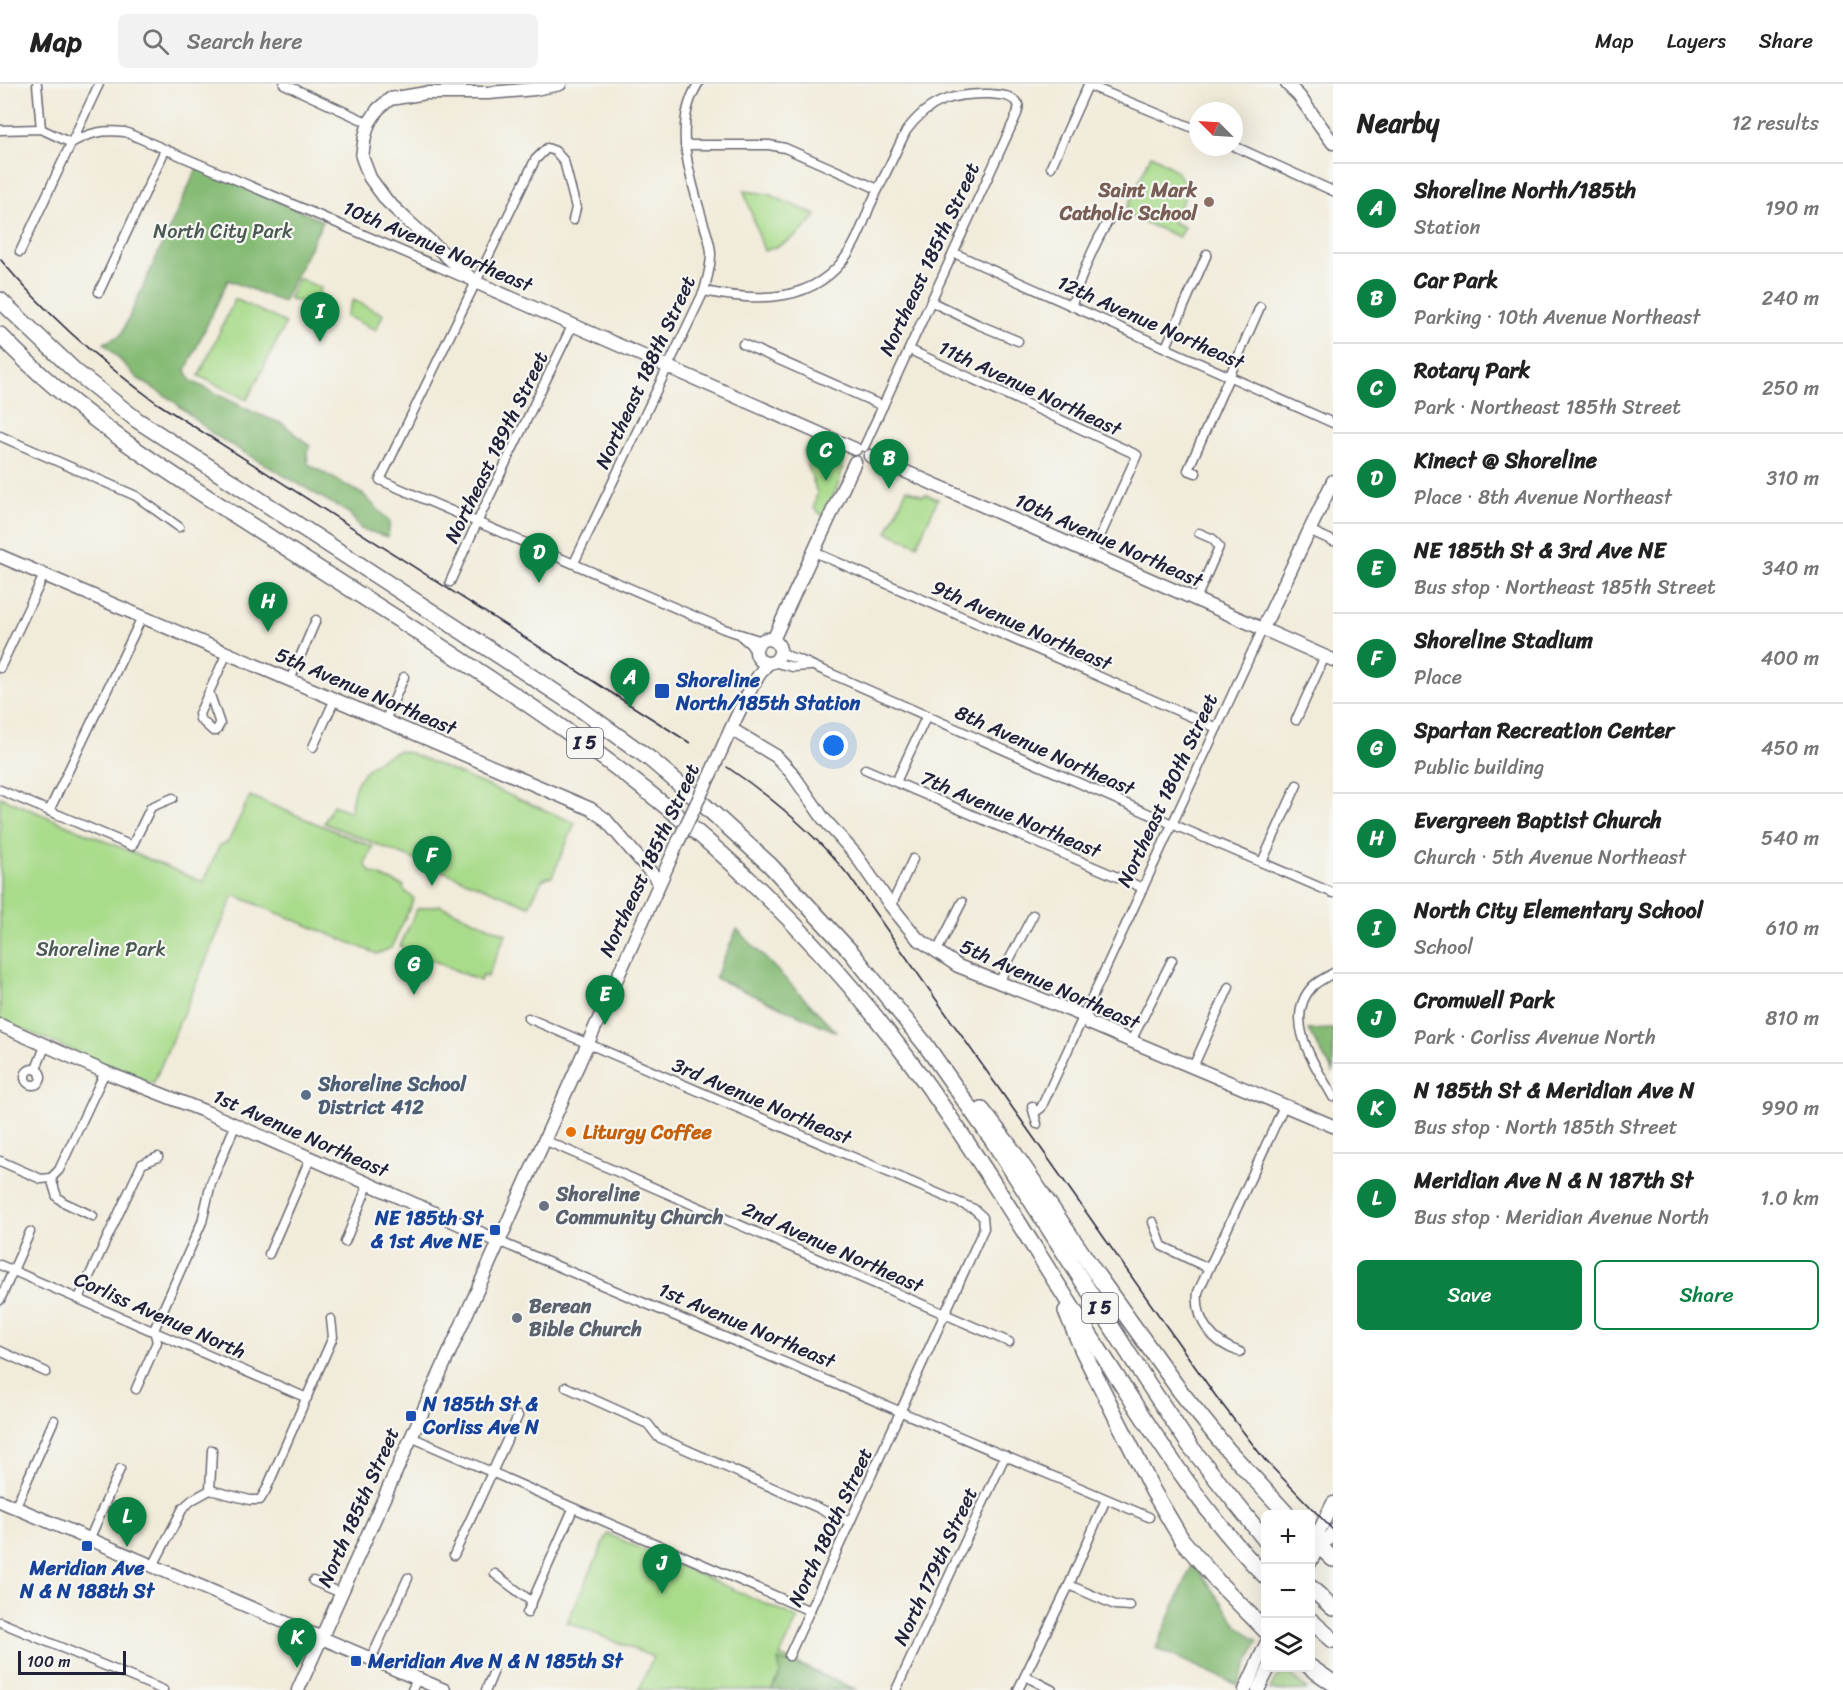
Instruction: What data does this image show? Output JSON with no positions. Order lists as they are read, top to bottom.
{
  "streets": {
    "highway": ["I 5"],
    "street": [
      "10th Avenue Northeast",
      "Northeast 185th Street",
      "12th Avenue Northeast",
      "Northeast 188th Street",
      "11th Avenue Northeast",
      "Northeast 189th Street",
      "9th Avenue Northeast",
      "5th Avenue Northeast",
      "8th Avenue Northeast",
      "Northeast 180th Street",
      "7th Avenue Northeast",
      "3rd Avenue Northeast",
      "1st Avenue Northeast",
      "2nd Avenue Northeast",
      "Corliss Avenue North",
      "North 185th Street",
      "North 180th Street",
      "North 179th Street"
    ]
  },
  "crossings": [
    ["10th Avenue Northeast", "Northeast 185th Street"],
    ["10th Avenue Northeast", "Northeast 188th Street"],
    ["10th Avenue Northeast", "11th Avenue Northeast"],
    ["10th Avenue Northeast", "Northeast 189th Street"],
    ["10th Avenue Northeast", "8th Avenue Northeast"],
    ["10th Avenue Northeast", "Northeast 180th Street"],
    ["Northeast 185th Street", "12th Avenue Northeast"],
    ["Northeast 185th Street", "11th Avenue Northeast"],
    ["Northeast 185th Street", "5th Avenue Northeast"],
    ["Northeast 185th Street", "8th Avenue Northeast"],
    ["Northeast 185th Street", "3rd Avenue Northeast"],
    ["Northeast 185th Street", "1st Avenue Northeast"],
    ["Northeast 185th Street", "2nd Avenue Northeast"],
    ["Northeast 185th Street", "North 185th Street"],
    ["Northeast 188th Street", "8th Avenue Northeast"],
    ["Northeast 189th Street", "8th Avenue Northeast"],
    ["9th Avenue Northeast", "Northeast 180th Street"],
    ["5th Avenue Northeast", "Northeast 180th Street"],
    ["8th Avenue Northeast", "Northeast 180th Street"],
    ["Northeast 180th Street", "7th Avenue Northeast"],
    ["3rd Avenue Northeast", "2nd Avenue Northeast"],
    ["1st Avenue Northeast", "North 185th Street"],
    ["1st Avenue Northeast", "North 180th Street"],
    ["1st Avenue Northeast", "North 179th Street"]
  ],
  "parks": ["North City Park", "Shoreline Park"],
  "places": {
    "other": [
      "Saint Mark Catholic School",
      "Shoreline School District 412",
      "Liturgy Coffee",
      "Shoreline Community Church",
      "Berean Bible Church"
    ],
    "transit": [
      "Shoreline North/185th Station",
      "NE 185th St & 1st Ave NE",
      "N 185th St & Corliss Ave N",
      "Meridian Ave N & N 188th St",
      "Meridian Ave N & N 185th St"
    ]
  },
  "scale_bar": "100 m",
  "north": "top left",
  "page": {
    "header": "Map",
    "search": "Search here",
    "nav": ["Map", "Layers", "Share"],
    "heading": ["Nearby", "12 results"],
    "list": [
      {
        "mark": "A",
        "name": "Shoreline North/185th",
        "note": "Station",
        "value": "190 m"
      },
      {
        "mark": "B",
        "name": "Car Park",
        "note": "Parking · 10th Avenue Northeast",
        "value": "240 m"
      },
      {
        "mark": "C",
        "name": "Rotary Park",
        "note": "Park · Northeast 185th Street",
        "value": "250 m"
      },
      {
        "mark": "D",
        "name": "Kinect @ Shoreline",
        "note": "Place · 8th Avenue Northeast",
        "value": "310 m"
      },
      {
        "mark": "E",
        "name": "NE 185th St & 3rd Ave NE",
        "note": "Bus stop · Northeast 185th Street",
        "value": "340 m"
      },
      {
        "mark": "F",
        "name": "Shoreline Stadium",
        "note": "Place",
        "value": "400 m"
      },
      {
        "mark": "G",
        "name": "Spartan Recreation Center",
        "note": "Public building",
        "value": "450 m"
      },
      {
        "mark": "H",
        "name": "Evergreen Baptist Church",
        "note": "Church · 5th Avenue Northeast",
        "value": "540 m"
      },
      {
        "mark": "I",
        "name": "North City Elementary School",
        "note": "School",
        "value": "610 m"
      },
      {
        "mark": "J",
        "name": "Cromwell Park",
        "note": "Park · Corliss Avenue North",
        "value": "810 m"
      },
      {
        "mark": "K",
        "name": "N 185th St & Meridian Ave N",
        "note": "Bus stop · North 185th Street",
        "value": "990 m"
      },
      {
        "mark": "L",
        "name": "Meridian Ave N & N 187th St",
        "note": "Bus stop · Meridian Avenue North",
        "value": "1.0 km"
      }
    ],
    "pins": [
      "I",
      "C",
      "B",
      "D",
      "H",
      "A",
      "F",
      "G",
      "E",
      "L",
      "J",
      "K"
    ],
    "buttons": ["Save", "Share"],
    "map_buttons": ["+", "−"],
    "scale": "100 m"
  }
}
